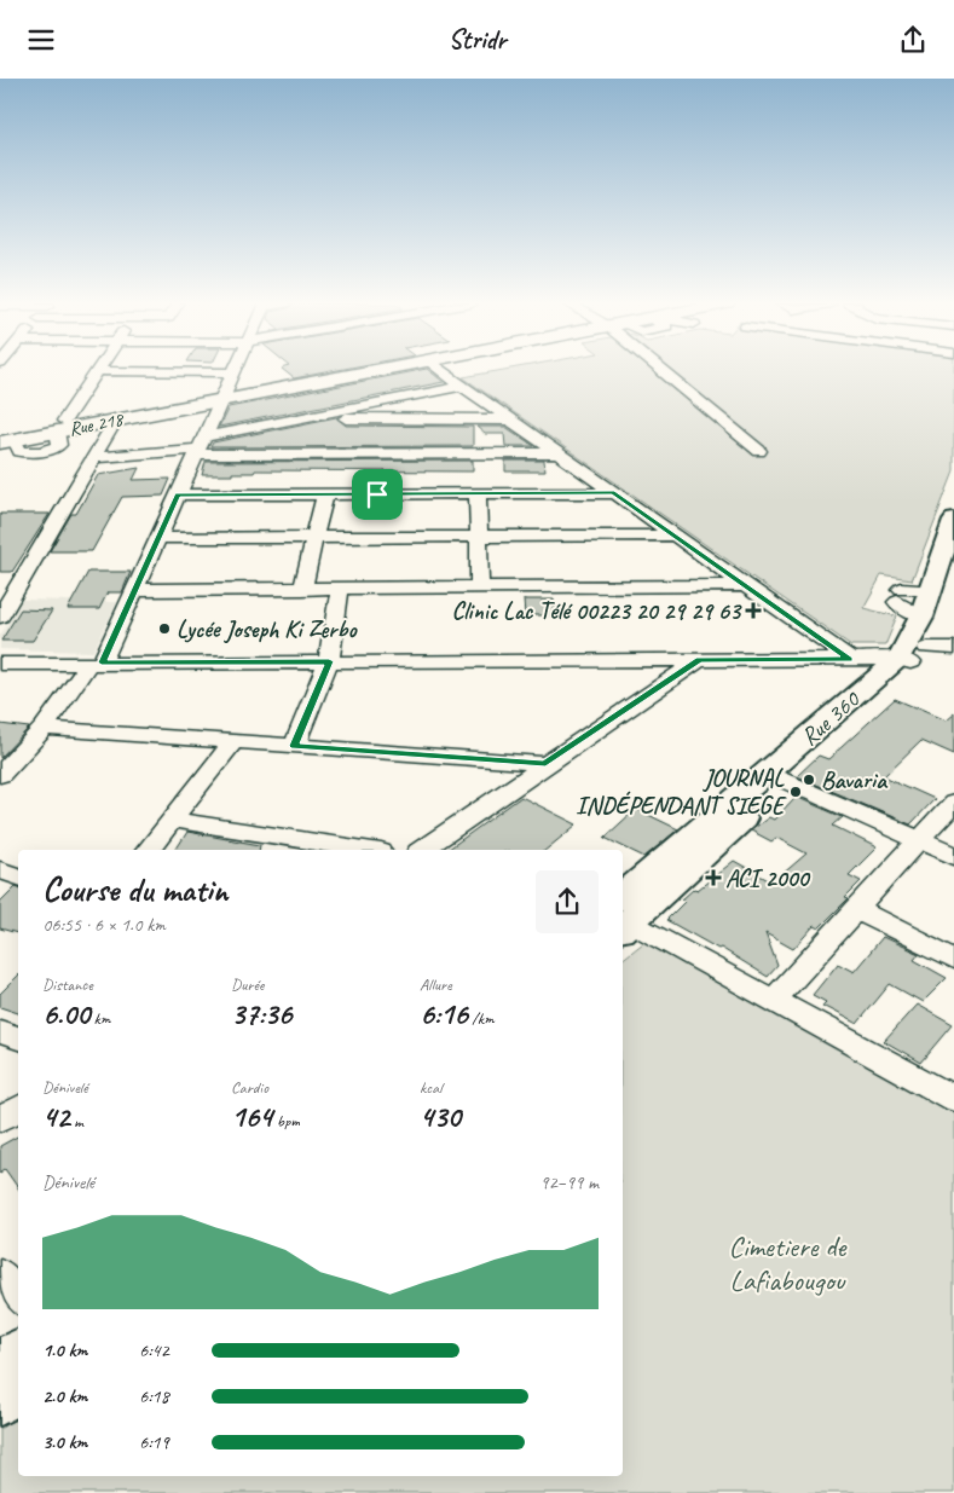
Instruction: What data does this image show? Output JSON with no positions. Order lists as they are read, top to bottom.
{
  "streets": {
    "highway": ["Rue 218"],
    "main road": ["Rue 360"]
  },
  "parks": ["Cimetiere de Lafiabougou"],
  "places": {
    "health": ["Clinic Lac Télé 00223 20 29 29 63", "ACI 2000"],
    "other": ["Lycée Joseph Ki Zerbo", "Bavaria", "JOURNAL INDÉPENDANT SIEGE"]
  },
  "page": {
    "header": "Stridr",
    "heading": ["Course du matin", "06:55 · 6 × 1.0 km"],
    "stats": [
      ["Distance", "6.00 km"],
      ["Durée", "37:36"],
      ["Allure", "6:16 /km"],
      ["Dénivelé", "42 m"],
      ["Cardio", "164 bpm"],
      ["kcal", "430"]
    ],
    "chart": ["Dénivelé", "92–99 m"],
    "list": [
      {
        "name": "1.0 km",
        "note": "6:42"
      },
      {
        "name": "2.0 km",
        "note": "6:18"
      },
      {
        "name": "3.0 km",
        "note": "6:19"
      }
    ]
  }
}
